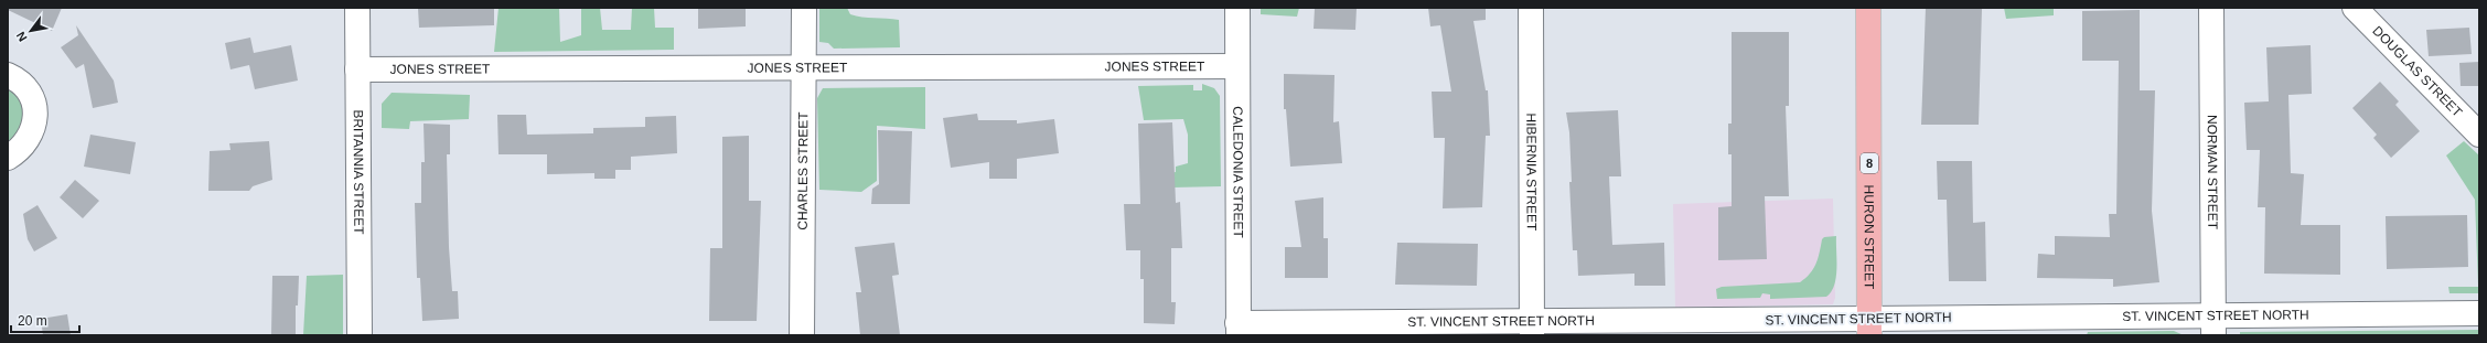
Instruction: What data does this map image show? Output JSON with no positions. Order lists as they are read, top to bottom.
{
  "streets": {
    "main road": ["8", "HURON STREET"],
    "street": [
      "JONES STREET",
      "DOUGLAS STREET",
      "BRITANNIA STREET",
      "HIBERNIA STREET",
      "NORMAN STREET",
      "CHARLES STREET",
      "CALEDONIA STREET",
      "ST. VINCENT STREET NORTH"
    ]
  },
  "crossings": [
    ["JONES STREET", "BRITANNIA STREET"],
    ["JONES STREET", "CHARLES STREET"],
    ["JONES STREET", "CALEDONIA STREET"],
    ["HIBERNIA STREET", "ST. VINCENT STREET NORTH"],
    ["NORMAN STREET", "ST. VINCENT STREET NORTH"],
    ["CALEDONIA STREET", "ST. VINCENT STREET NORTH"],
    ["HURON STREET", "ST. VINCENT STREET NORTH"]
  ],
  "scale_bar": "20 m",
  "north": "bottom left"
}
